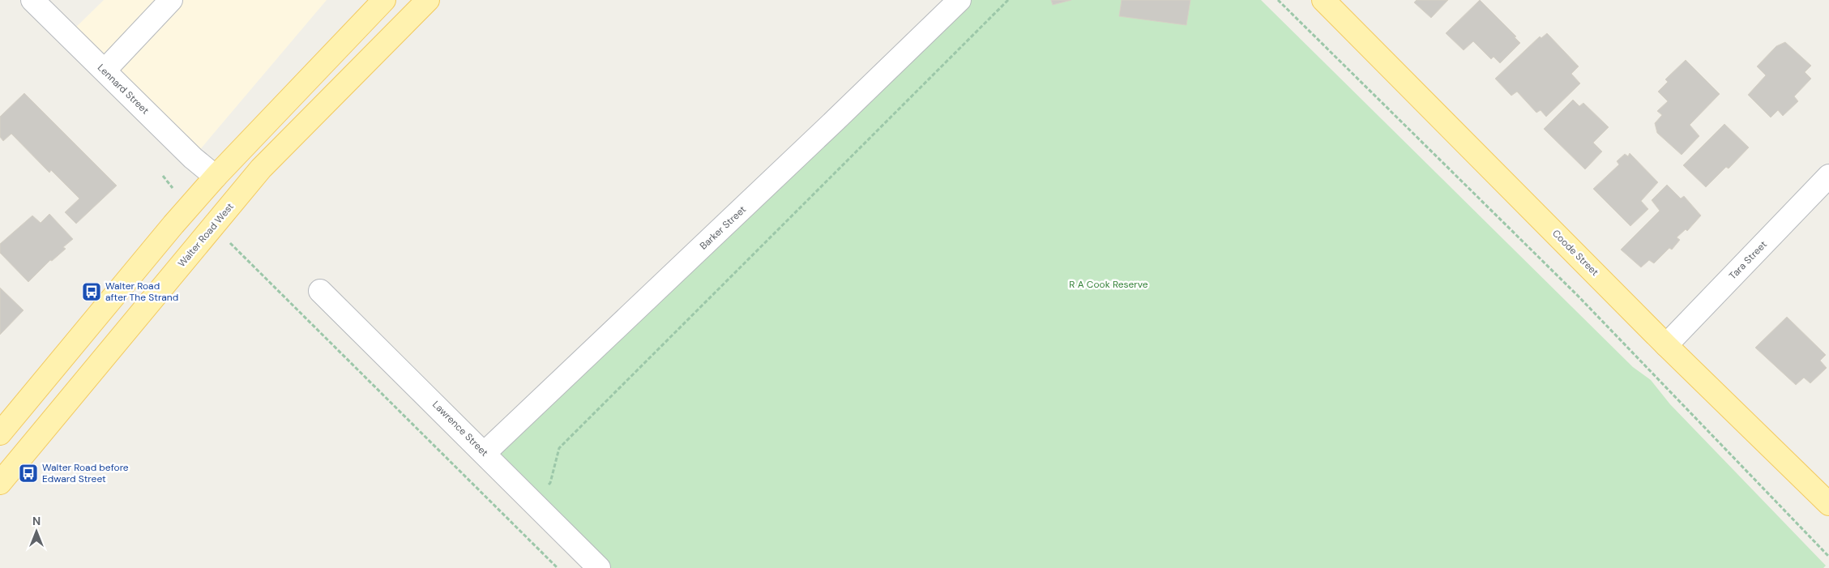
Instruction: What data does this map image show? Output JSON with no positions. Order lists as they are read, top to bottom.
{
  "streets": {
    "main road": ["Walter Road West", "Coode Street"],
    "street": [
      "Lennard Street",
      "Barker Street",
      "Tara Street",
      "Lawrence Street"
    ]
  },
  "crossings": [
    ["Barker Street", "Lawrence Street"],
    ["Coode Street", "Tara Street"]
  ],
  "parks": ["R A Cook Reserve"],
  "places": {
    "bus stop": ["Walter Road after The Strand", "Walter Road before Edward Street"]
  },
  "north": "top"
}
